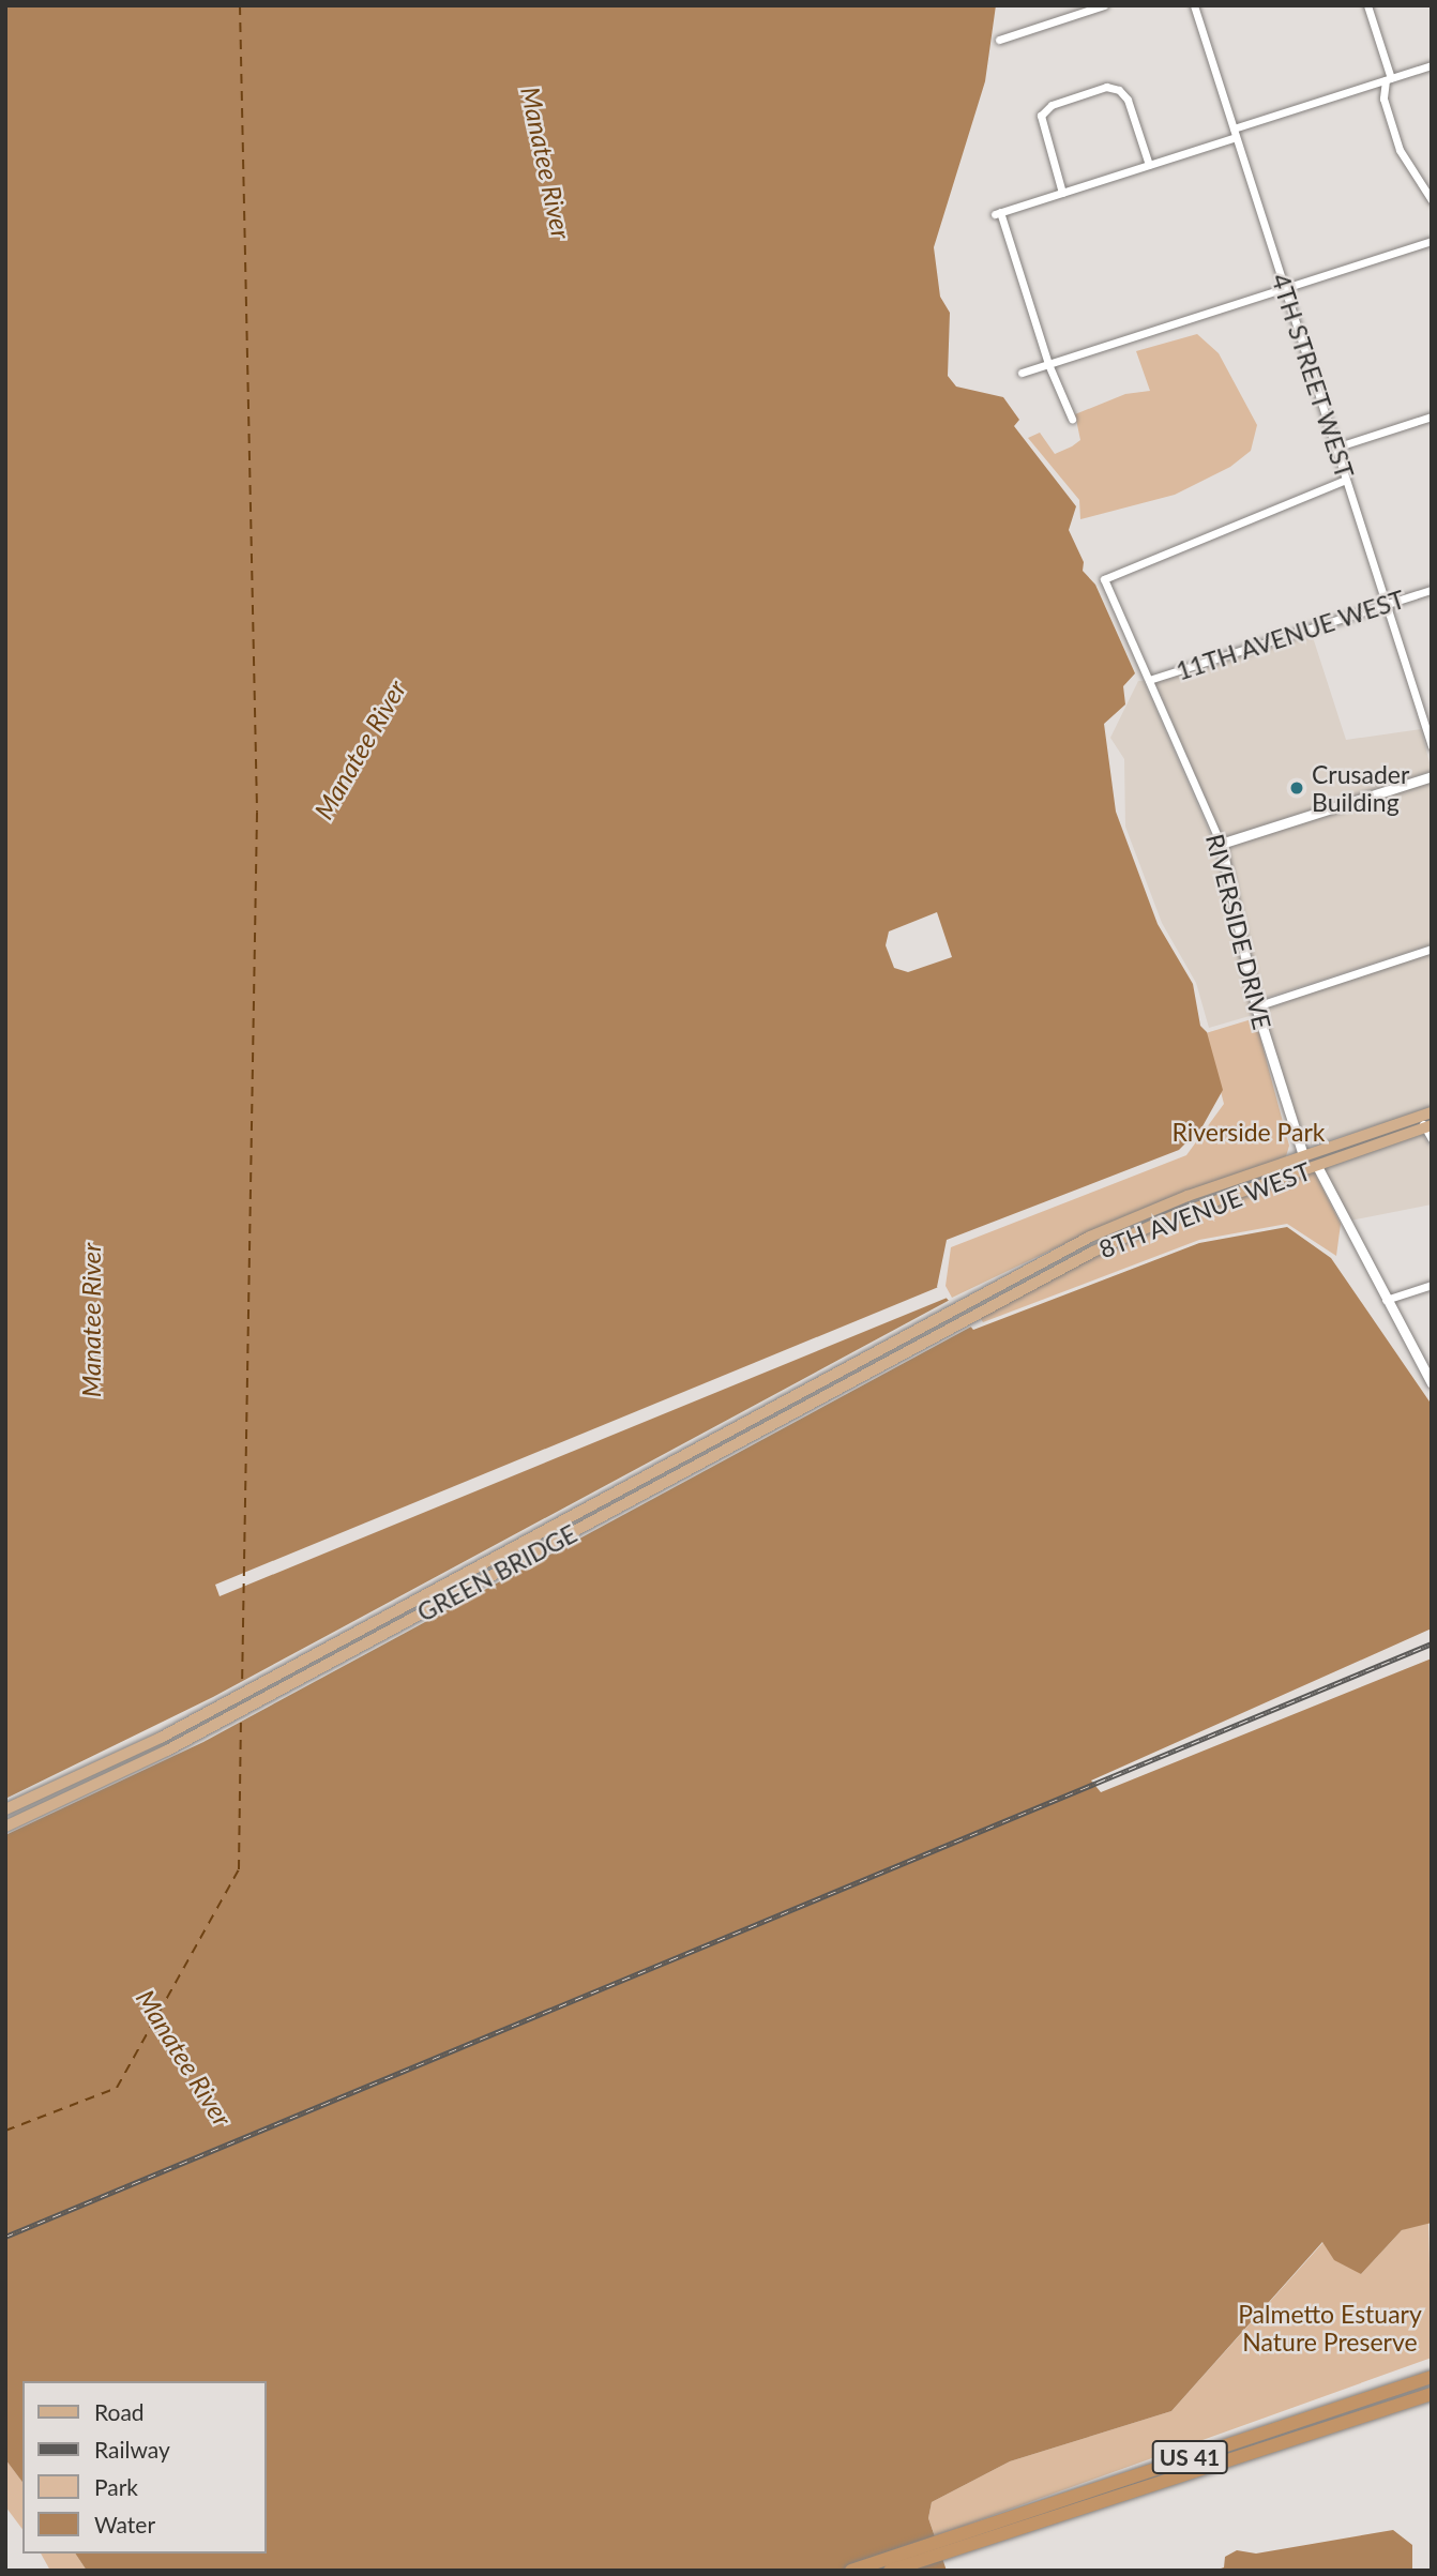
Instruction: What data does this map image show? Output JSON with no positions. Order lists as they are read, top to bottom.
{
  "streets": {
    "highway": ["US 41"],
    "main road": ["8TH AVENUE WEST", "GREEN BRIDGE"],
    "street": ["4TH STREET WEST", "11TH AVENUE WEST", "RIVERSIDE DRIVE"]
  },
  "crossings": [
    ["4TH STREET WEST", "11TH AVENUE WEST"],
    ["4TH STREET WEST", "RIVERSIDE DRIVE"],
    ["11TH AVENUE WEST", "RIVERSIDE DRIVE"],
    ["RIVERSIDE DRIVE", "8TH AVENUE WEST"],
    ["8TH AVENUE WEST", "GREEN BRIDGE"]
  ],
  "water": ["Manatee River"],
  "parks": ["Riverside Park", "Palmetto Estuary Nature Preserve"],
  "places": ["Crusader Building"],
  "legend": [
    "Road",
    "Railway",
    "Park",
    "Water"
  ]
}
